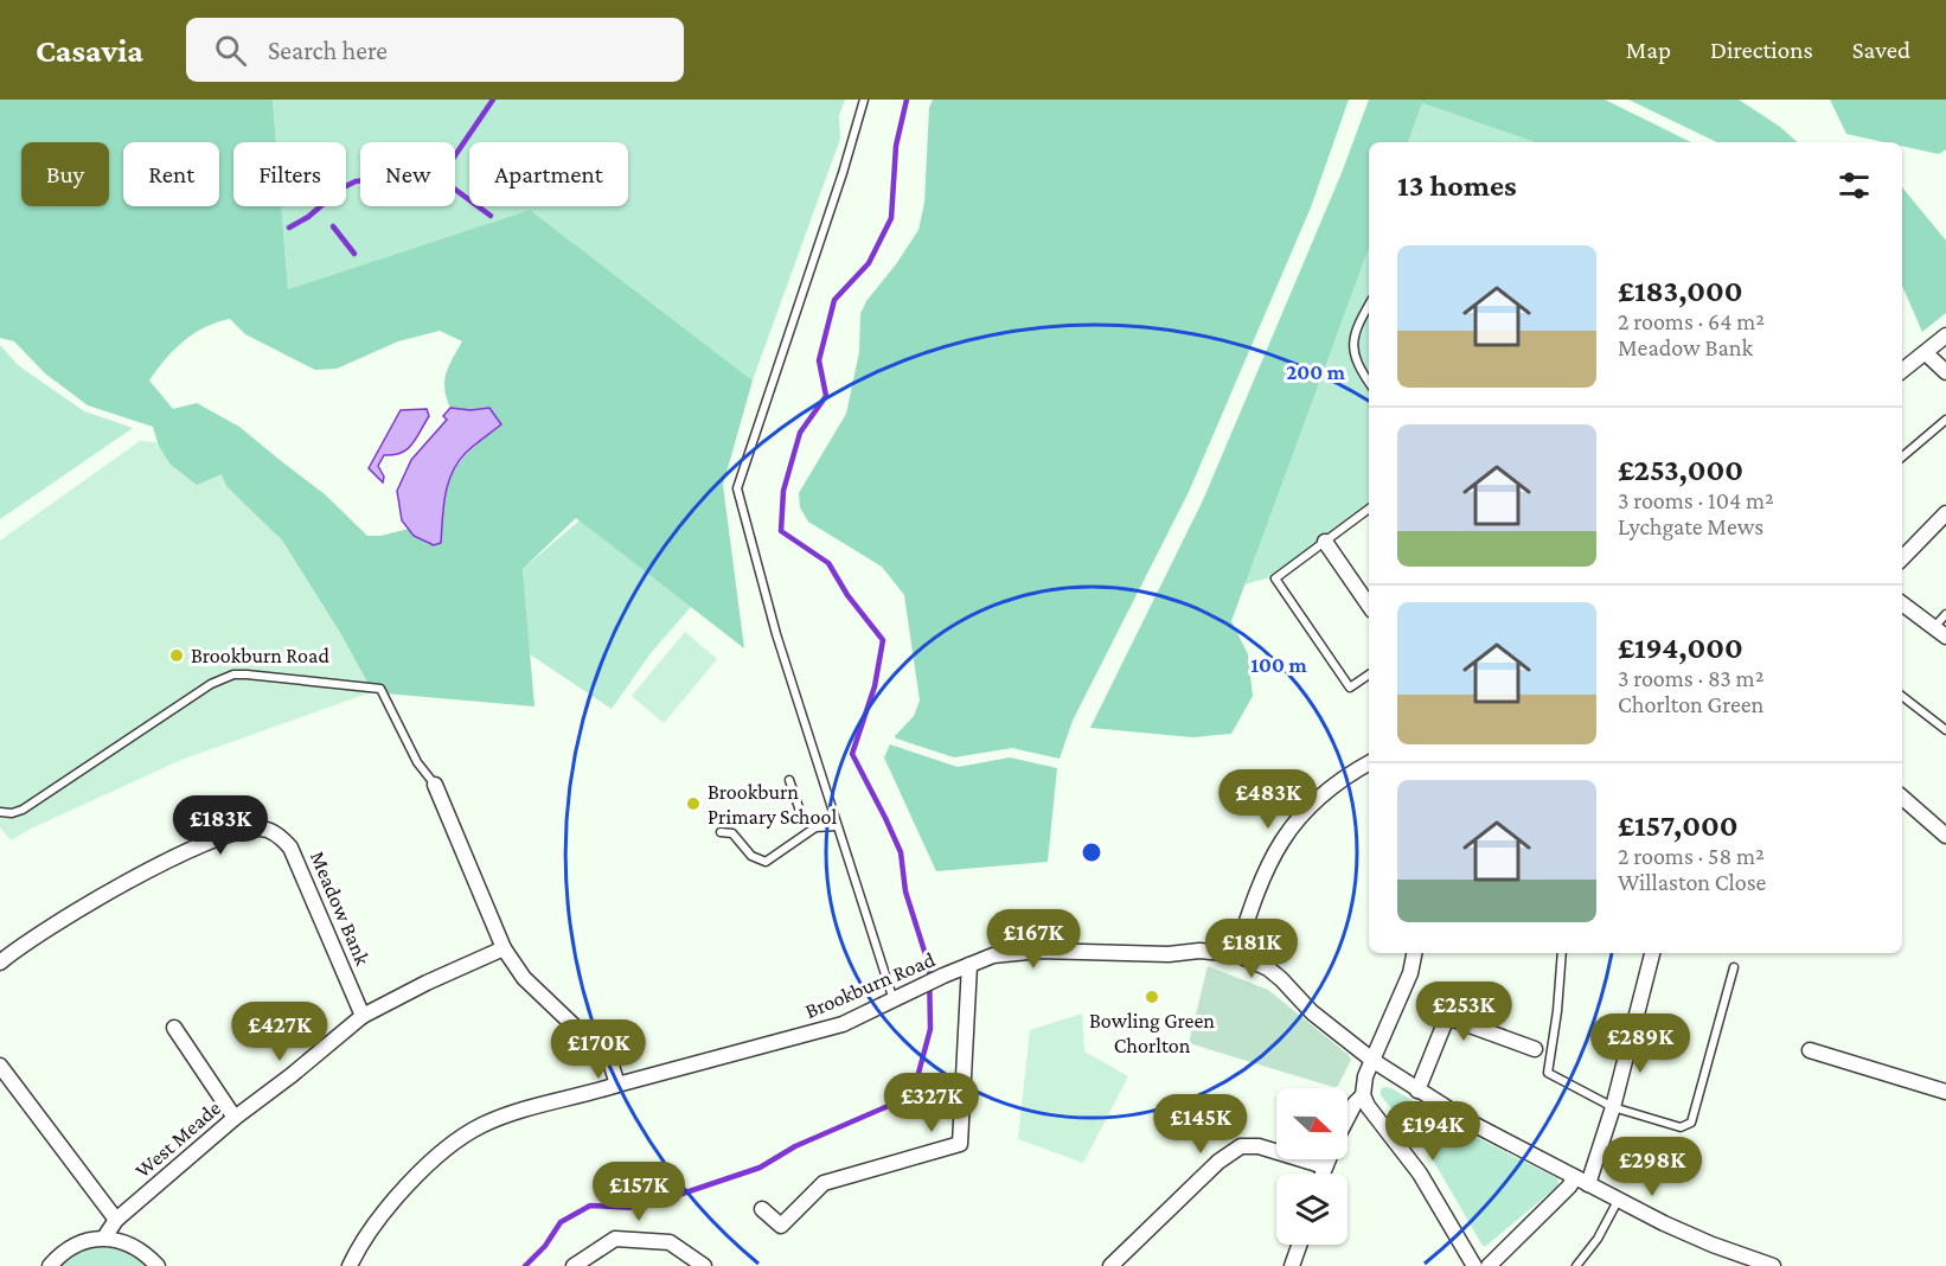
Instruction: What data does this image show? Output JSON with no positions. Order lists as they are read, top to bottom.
{
  "streets": {
    "street": ["Meadow Bank", "Brookburn Road", "West Meade"]
  },
  "crossings": [
    ["Meadow Bank", "West Meade"]
  ],
  "places": ["Brookburn Road", "Brookburn Primary School", "Bowling Green Chorlton"],
  "north": "right",
  "page": {
    "header": "Casavia",
    "search": "Search here",
    "nav": ["Map", "Directions", "Saved"],
    "chip": [
      "Buy",
      "Rent",
      "Filters",
      "New",
      "Apartment"
    ],
    "heading": "13 homes",
    "list": [
      {
        "name": "£183,000",
        "note": "2 rooms · 64 m² · Meadow Bank"
      },
      {
        "name": "£253,000",
        "note": "3 rooms · 104 m² · Lychgate Mews"
      },
      {
        "name": "£194,000",
        "note": "3 rooms · 83 m² · Chorlton Green"
      },
      {
        "name": "£157,000",
        "note": "2 rooms · 58 m² · Willaston Close"
      }
    ],
    "price": [
      "£483K",
      "£183K",
      "£167K",
      "£181K",
      "£253K",
      "£427K",
      "£289K",
      "£170K",
      "£327K",
      "£145K",
      "£194K",
      "£298K",
      "£157K"
    ]
  },
  "rings": ["200 m", "100 m"]
}
